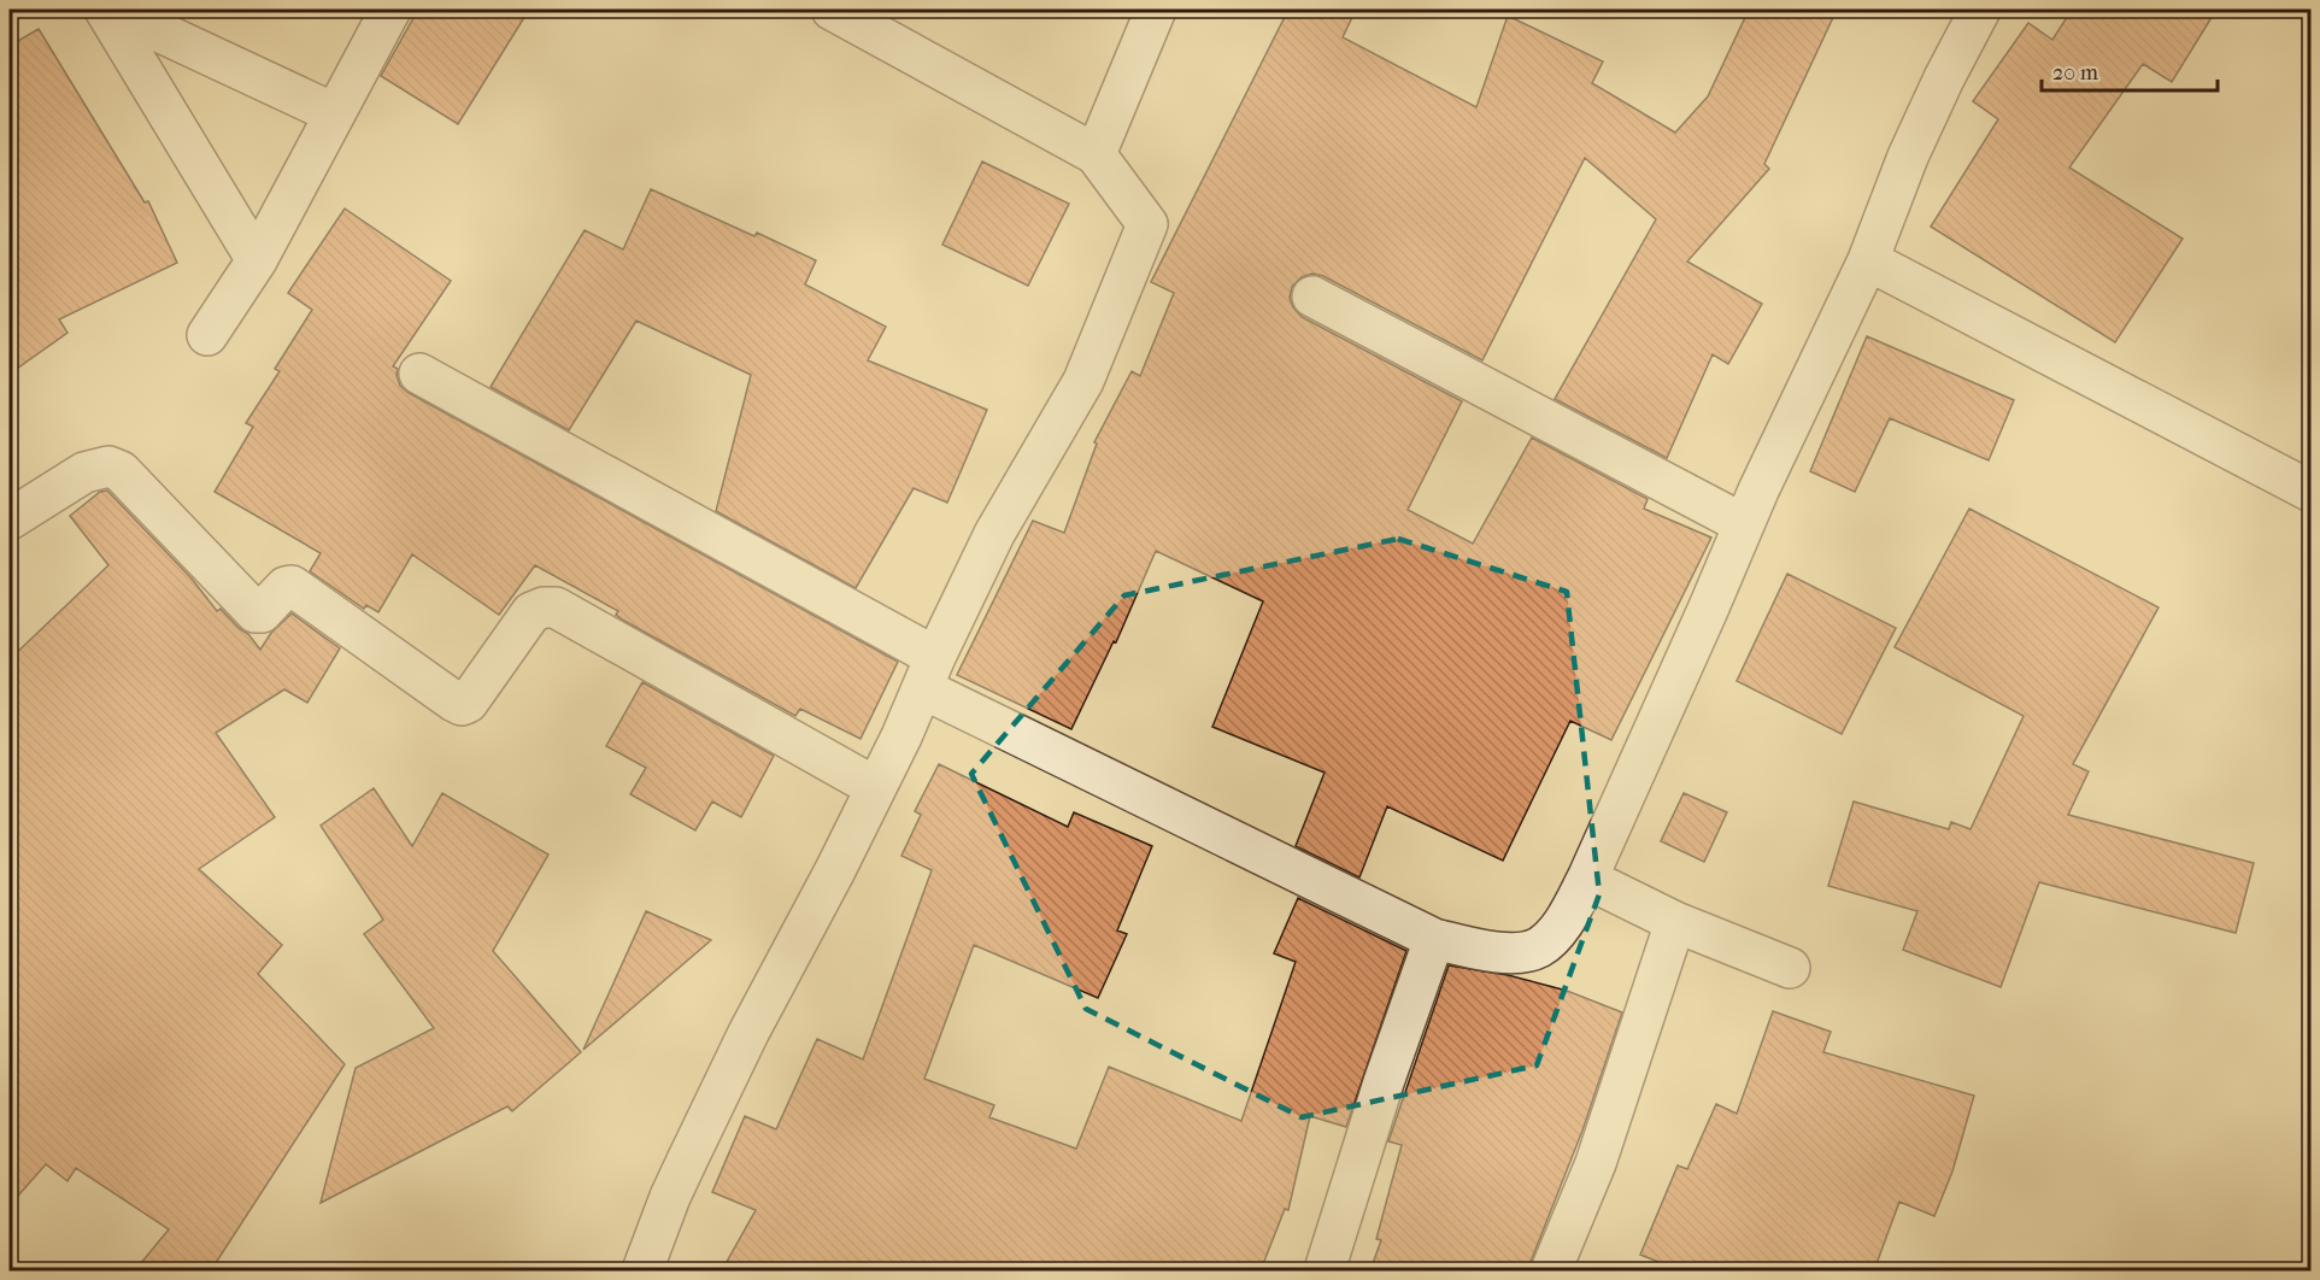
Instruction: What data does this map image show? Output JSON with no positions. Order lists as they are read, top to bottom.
{
  "scale_bar": "20 m"
}
